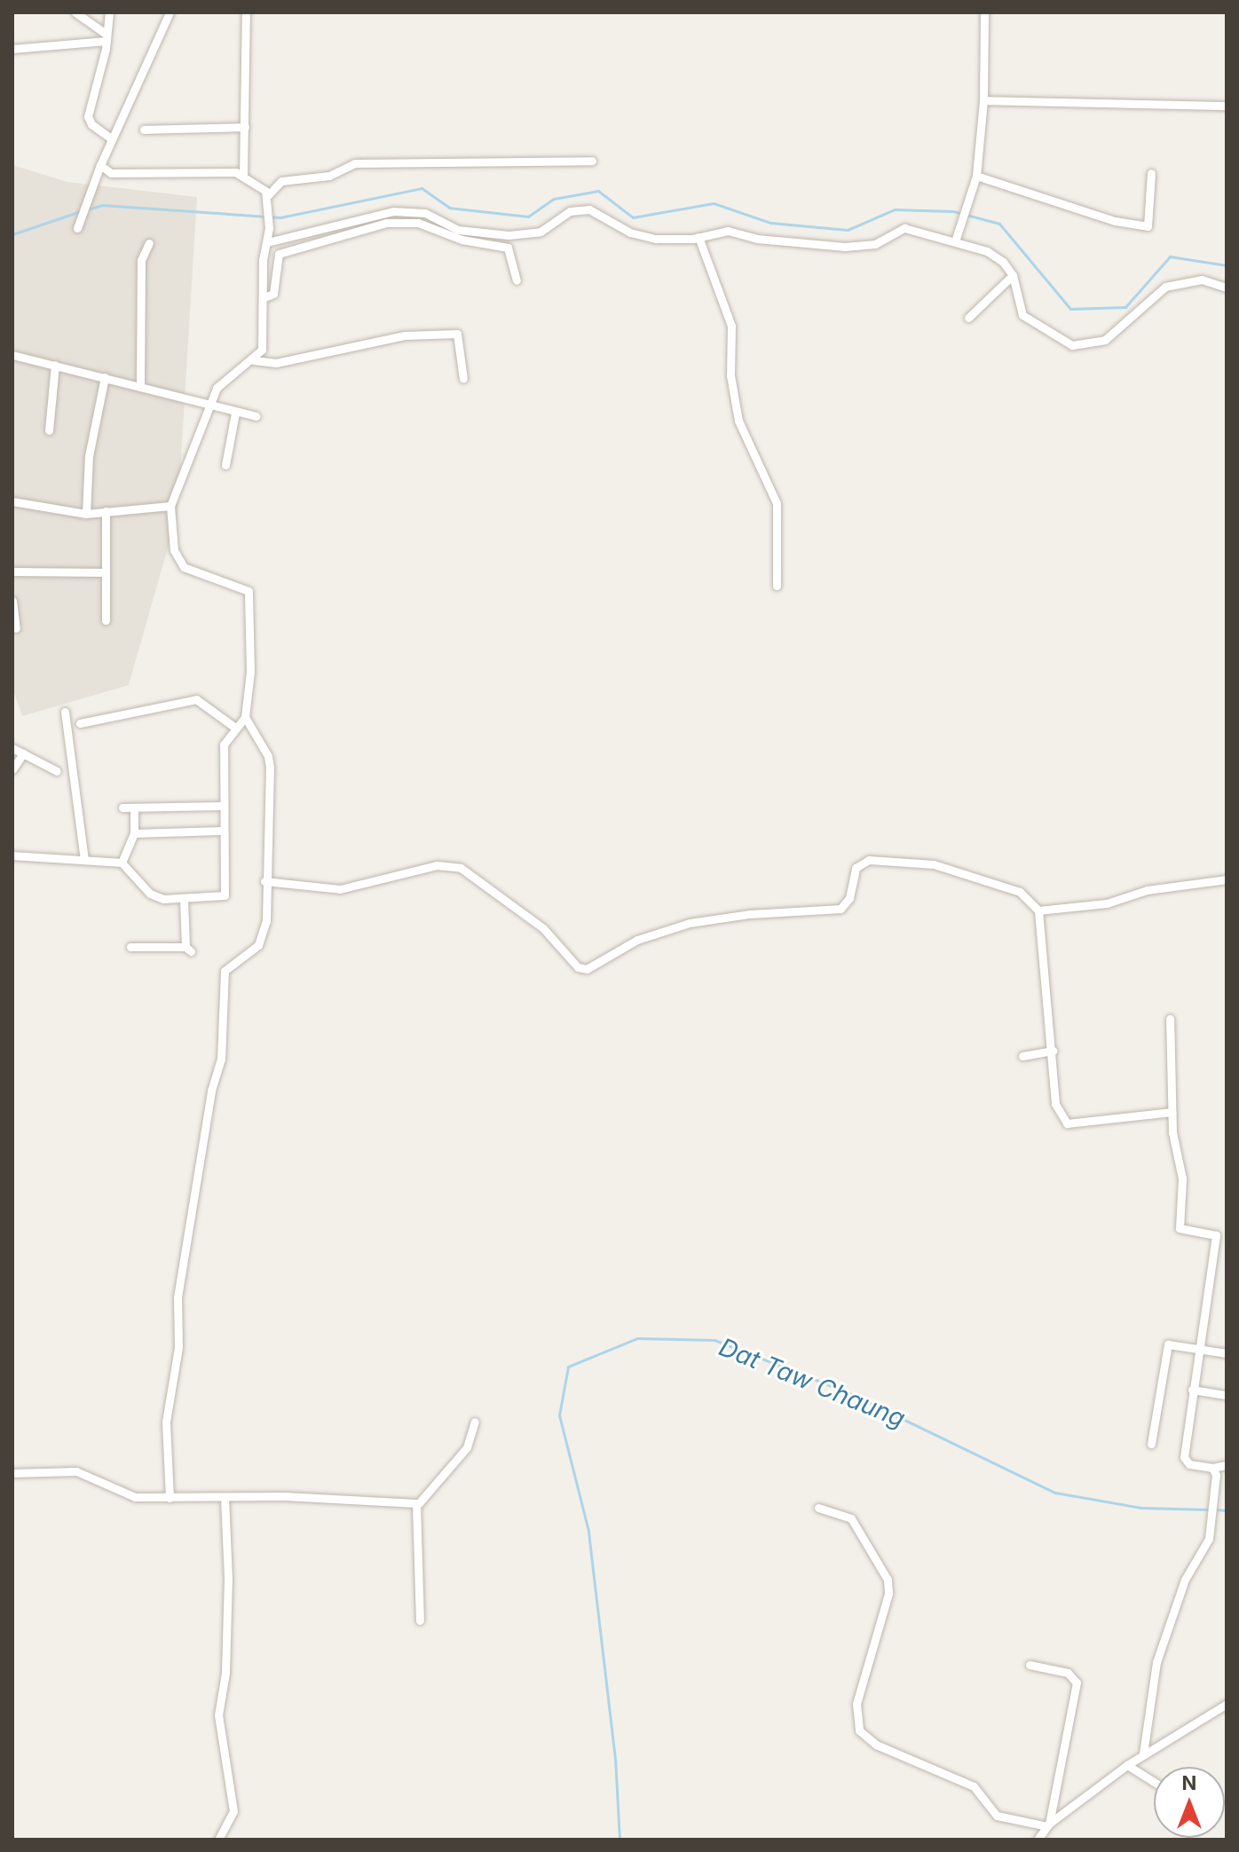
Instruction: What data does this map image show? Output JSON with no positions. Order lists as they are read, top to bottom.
{
  "water": ["Dat Taw Chaung"],
  "north": "top"
}
